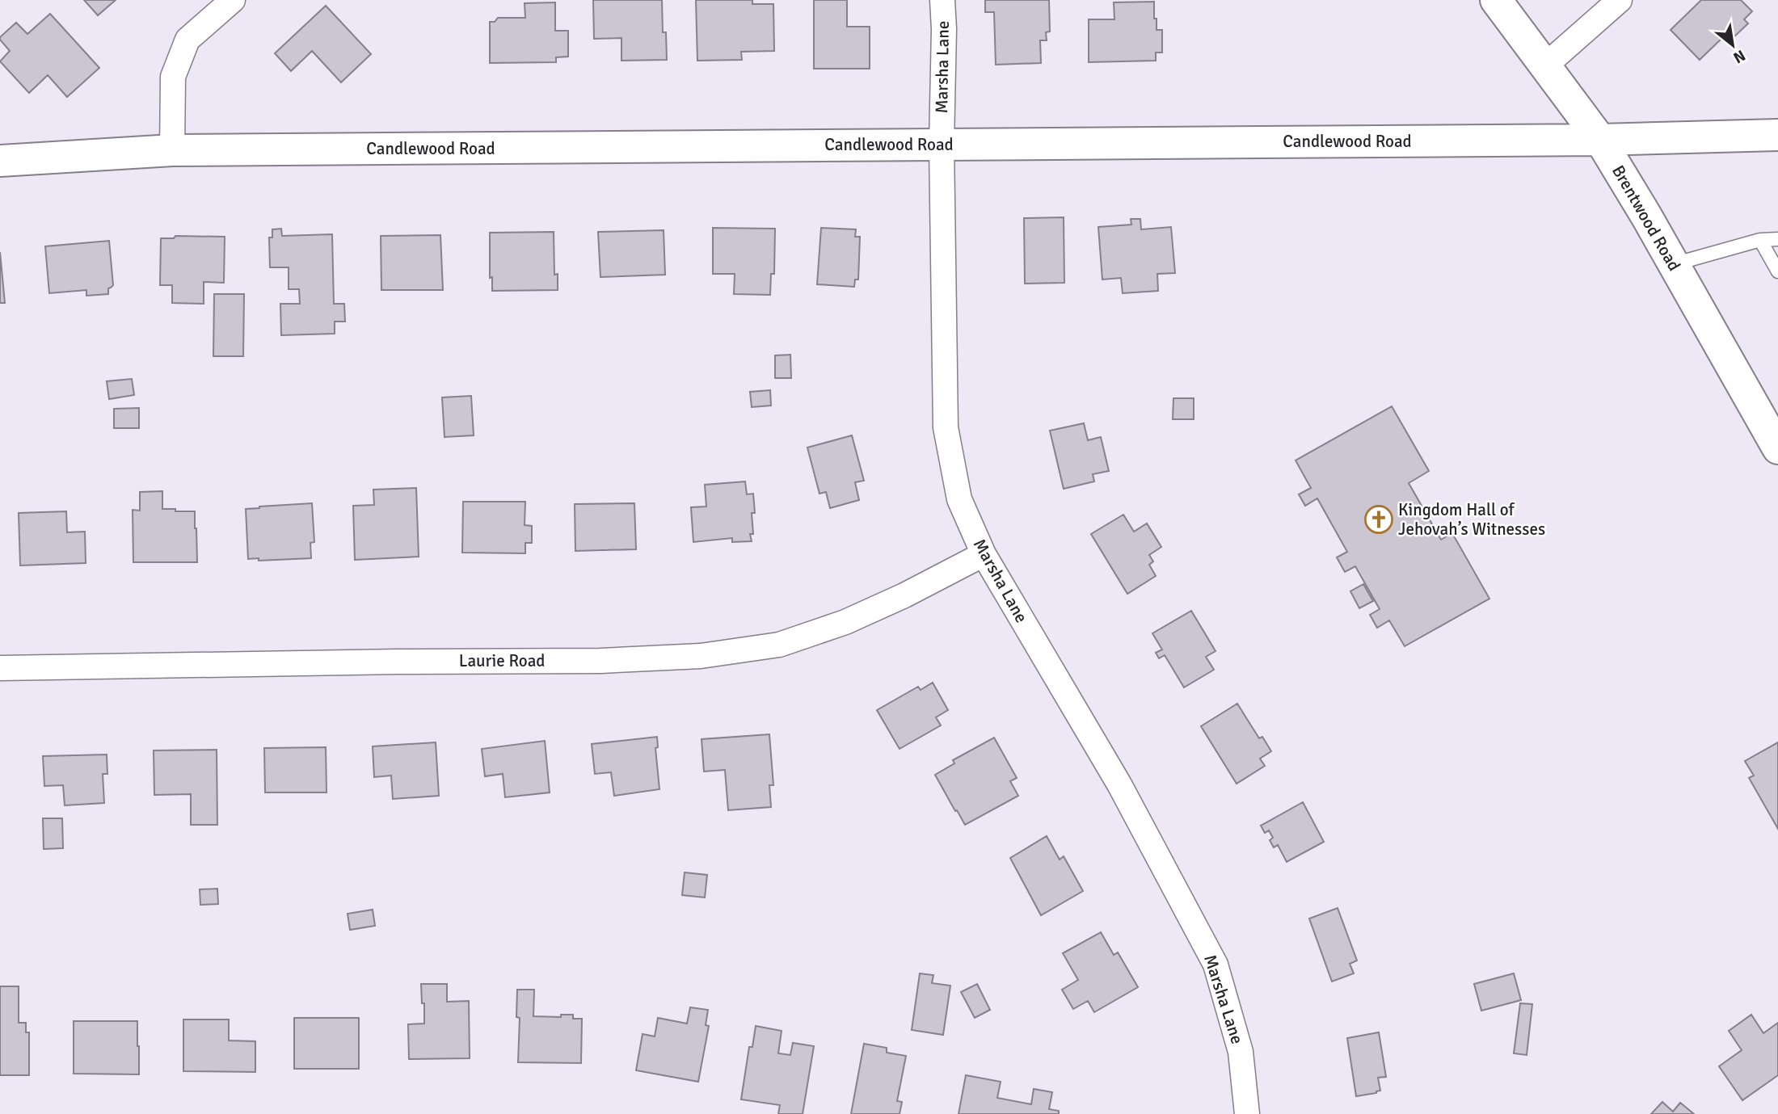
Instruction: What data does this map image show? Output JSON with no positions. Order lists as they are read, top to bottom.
{
  "streets": {
    "street": [
      "Marsha Lane",
      "Candlewood Road",
      "Brentwood Road",
      "Laurie Road"
    ]
  },
  "crossings": [
    ["Marsha Lane", "Candlewood Road"],
    ["Marsha Lane", "Laurie Road"],
    ["Candlewood Road", "Brentwood Road"]
  ],
  "places": {
    "church": ["Kingdom Hall of Jehovah’s Witnesses"]
  },
  "north": "bottom right"
}
